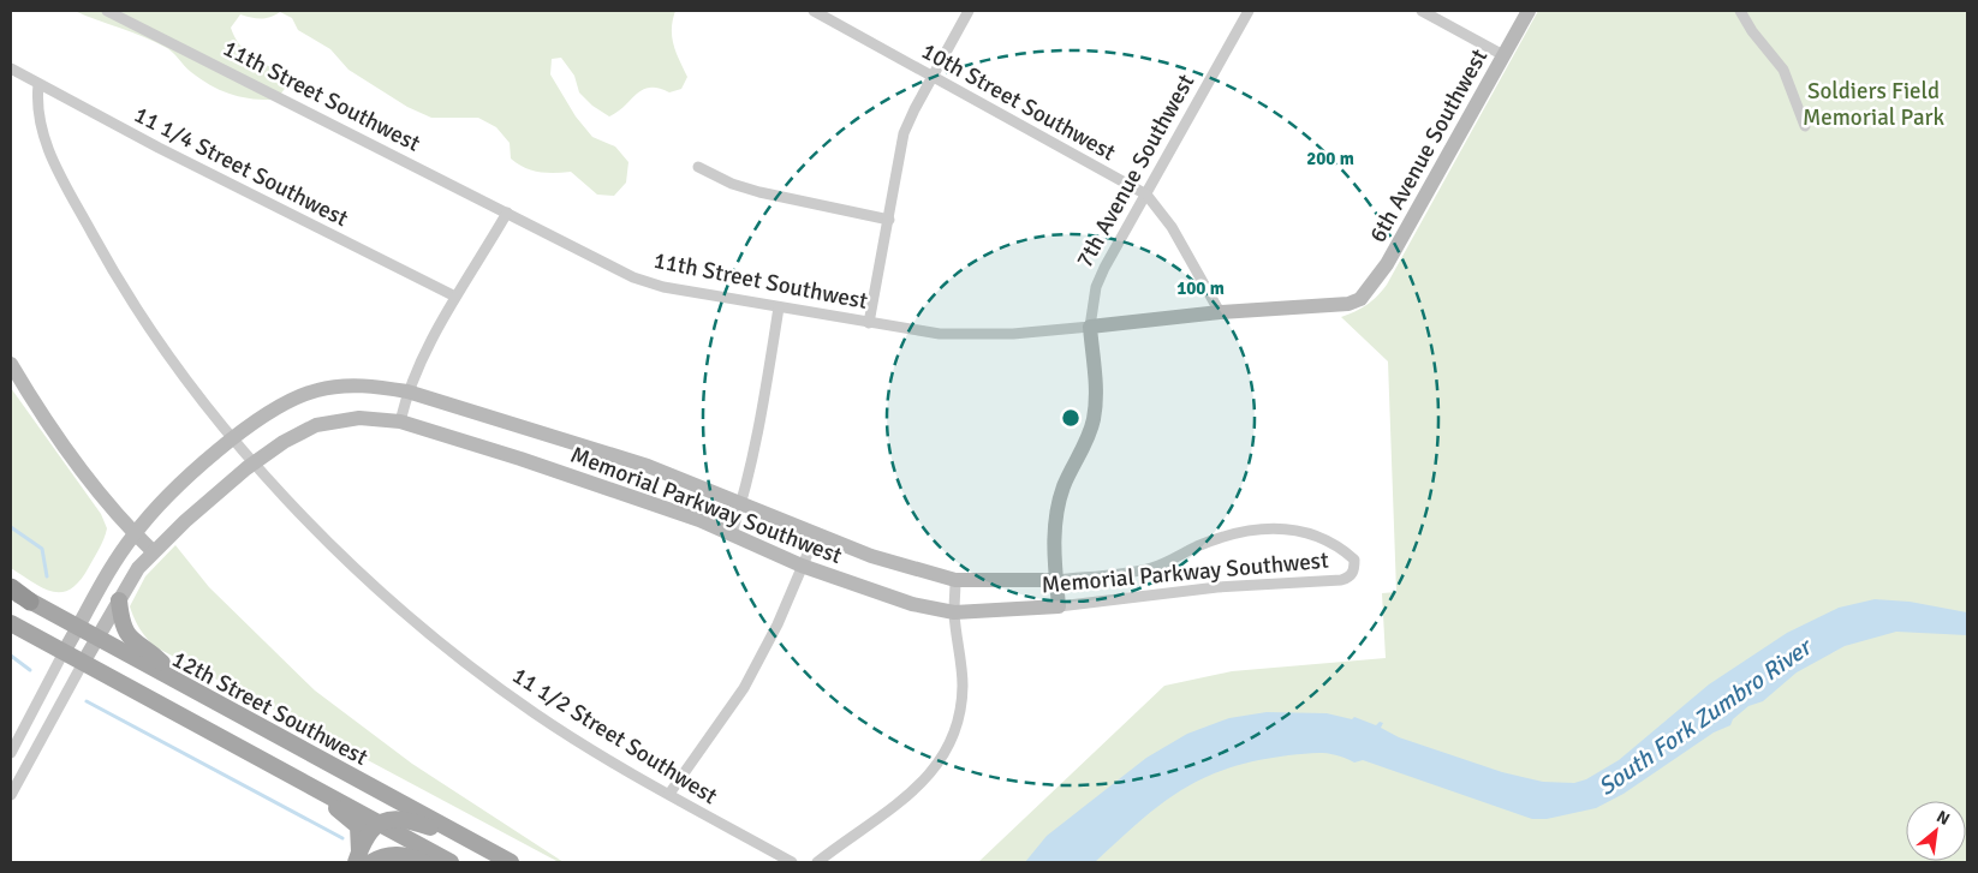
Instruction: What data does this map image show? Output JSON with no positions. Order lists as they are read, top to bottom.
{
  "streets": {
    "main road": ["12th Street Southwest"],
    "street": [
      "11th Street Southwest",
      "10th Street Southwest",
      "6th Avenue Southwest",
      "11 1/4 Street Southwest",
      "7th Avenue Southwest",
      "Memorial Parkway Southwest",
      "11 1/2 Street Southwest"
    ]
  },
  "crossings": [
    ["11th Street Southwest", "10th Street Southwest"],
    ["11th Street Southwest", "6th Avenue Southwest"],
    ["11th Street Southwest", "7th Avenue Southwest"],
    ["10th Street Southwest", "7th Avenue Southwest"],
    ["11 1/4 Street Southwest", "11 1/2 Street Southwest"],
    ["7th Avenue Southwest", "Memorial Parkway Southwest"],
    ["Memorial Parkway Southwest", "12th Street Southwest"],
    ["Memorial Parkway Southwest", "11 1/2 Street Southwest"]
  ],
  "water": ["South Fork Zumbro River"],
  "parks": ["Soldiers Field Memorial Park"],
  "north": "top right",
  "rings": ["200 m", "100 m"]
}
